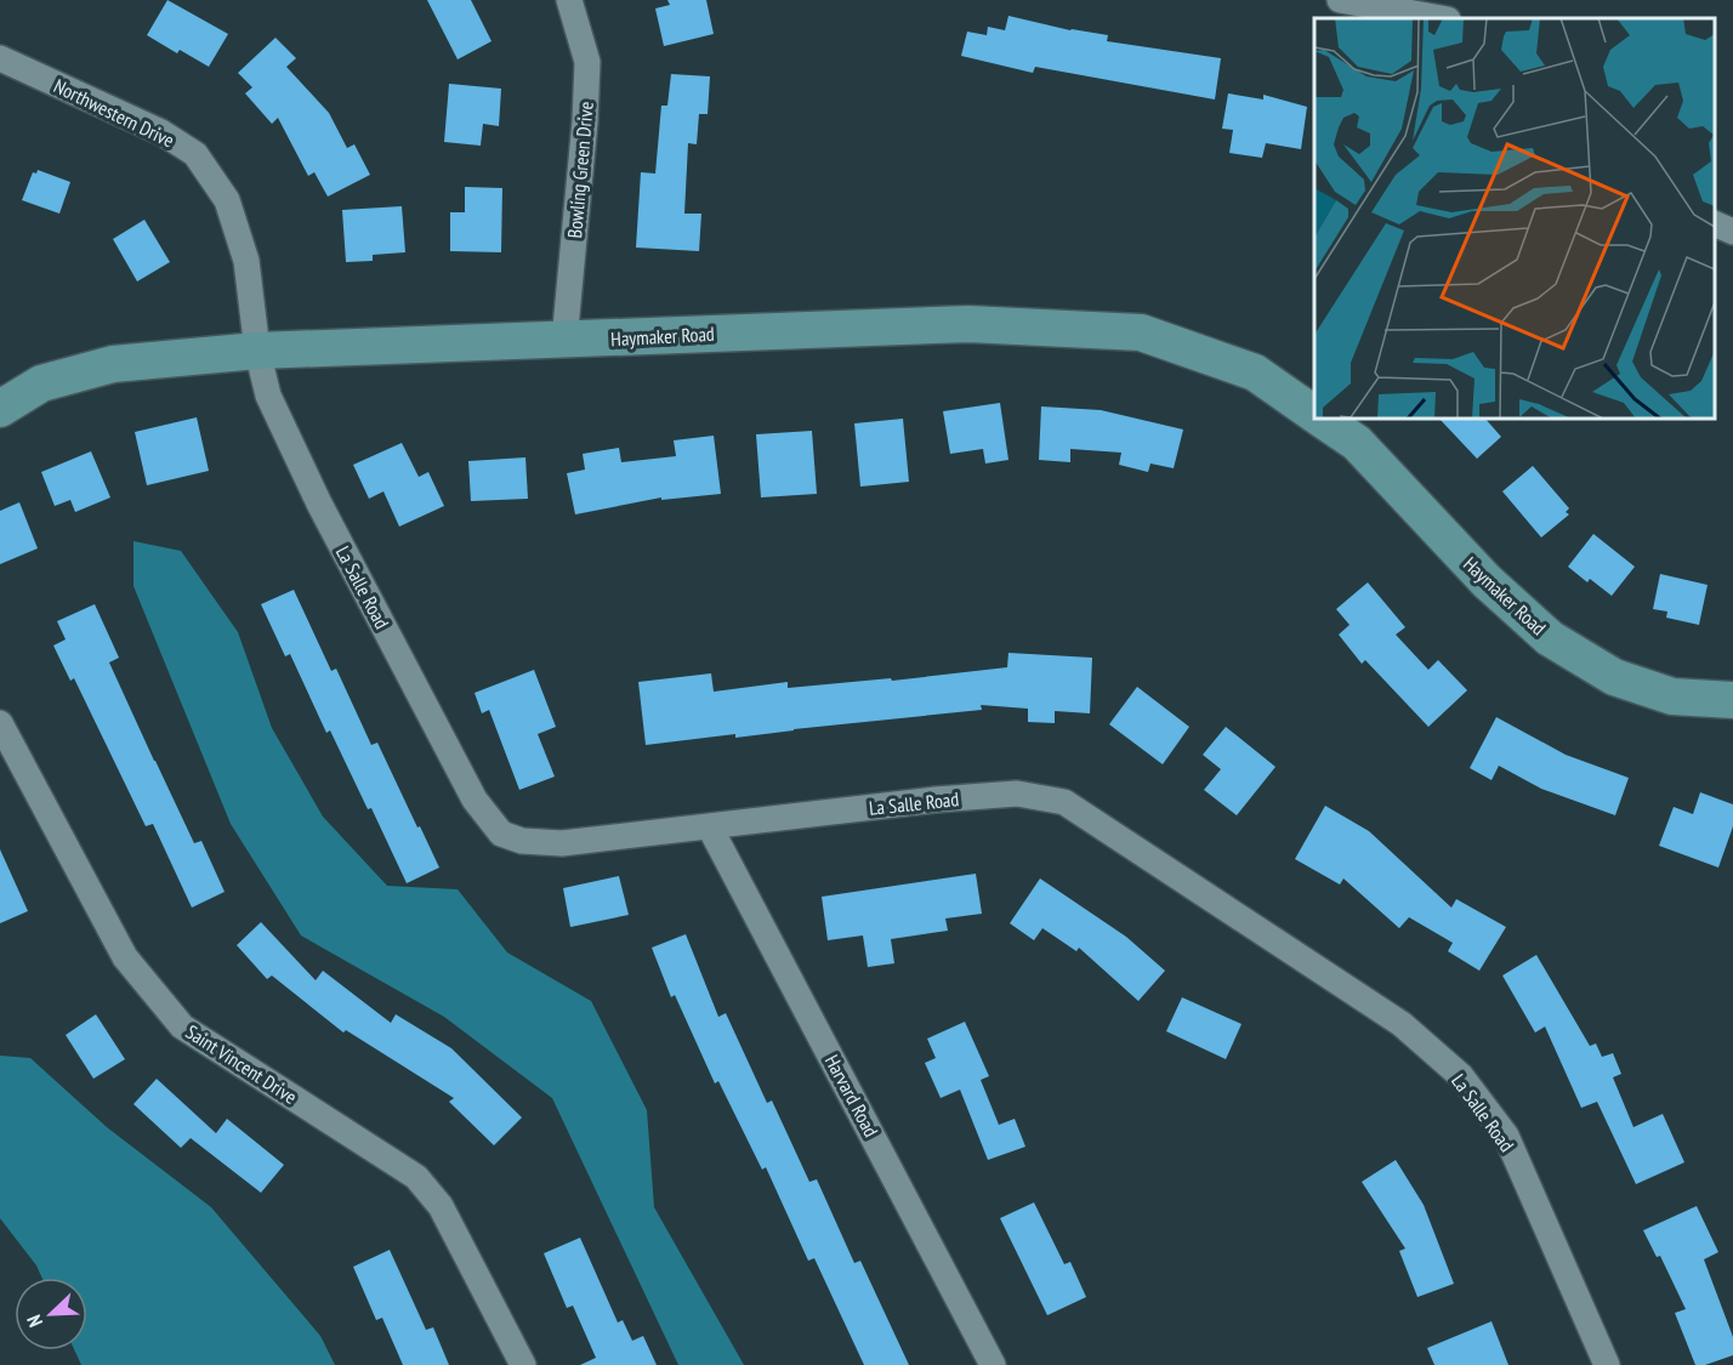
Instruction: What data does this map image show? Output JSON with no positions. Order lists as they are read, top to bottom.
{
  "streets": {
    "main road": ["Haymaker Road"],
    "street": [
      "Northwestern Drive",
      "Bowling Green Drive",
      "La Salle Road",
      "Saint Vincent Drive",
      "Harvard Road"
    ]
  },
  "crossings": [
    ["Northwestern Drive", "Haymaker Road"],
    ["Northwestern Drive", "La Salle Road"],
    ["Bowling Green Drive", "Haymaker Road"],
    ["Haymaker Road", "La Salle Road"],
    ["La Salle Road", "Harvard Road"]
  ],
  "north": "bottom left"
}
